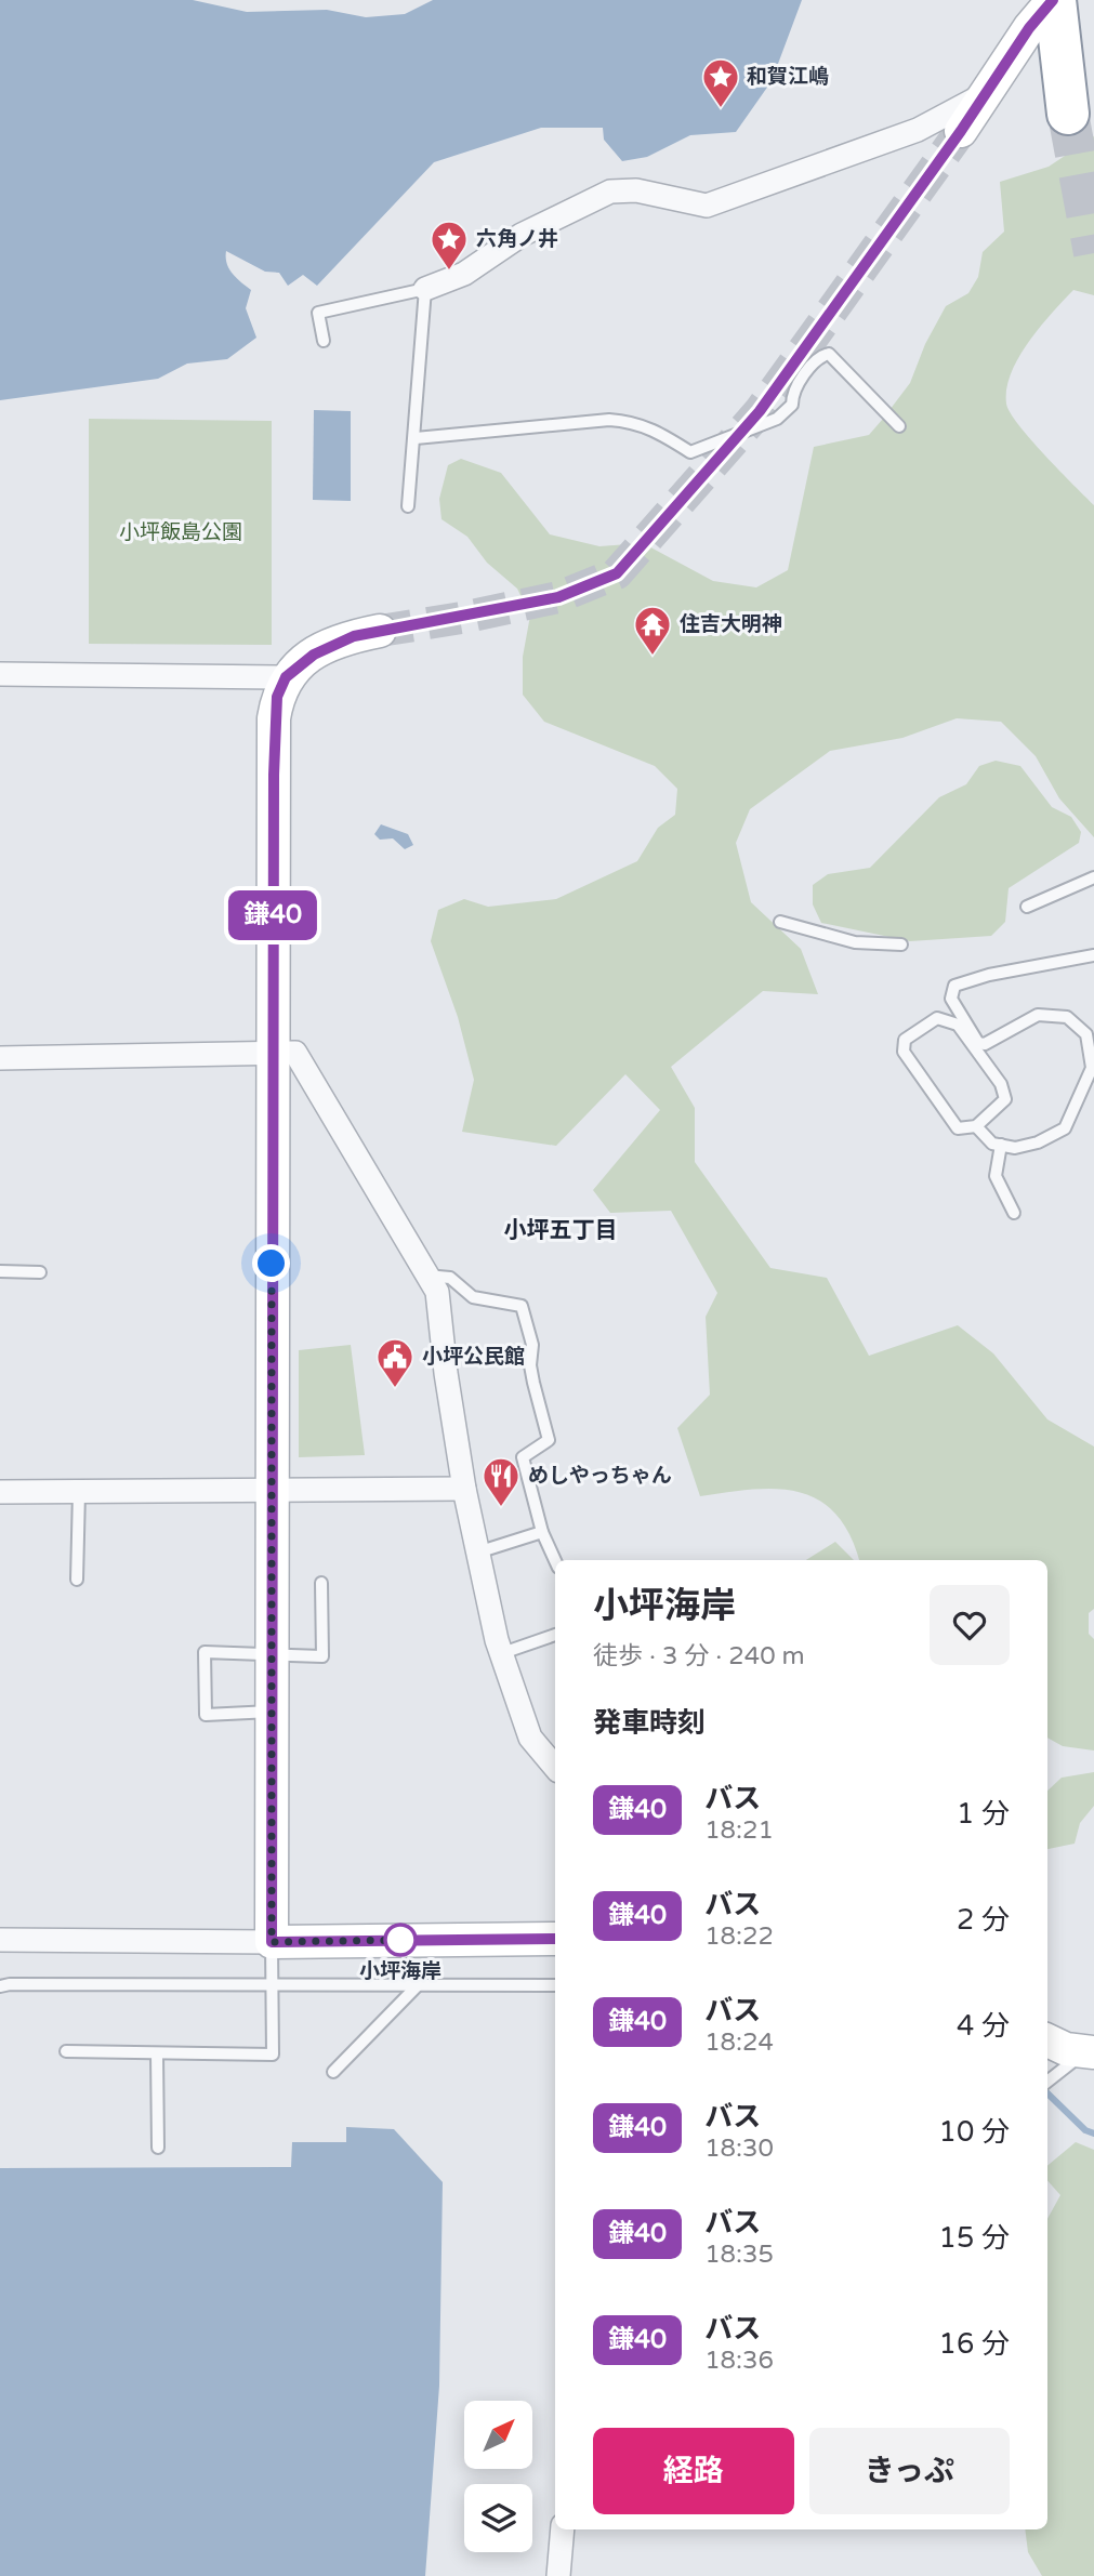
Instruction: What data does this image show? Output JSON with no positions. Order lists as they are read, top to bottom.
{
  "districts": ["小坪五丁目"],
  "parks": ["小坪飯島公園"],
  "places": {
    "place": ["和賀江嶋", "六角ノ井"],
    "temple": ["住吉大明神"],
    "public building": ["小坪公民館"],
    "restaurant": ["めしやっちゃん"],
    "other": ["小坪海岸"]
  },
  "lines": ["bus line 鎌40"],
  "north": "top right",
  "page": {
    "on_map": "鎌40",
    "heading": [
      ["小坪海岸", "徒歩 · 3 分 · 240 m"],
      "発車時刻"
    ],
    "list": [
      {
        "mark": "鎌40",
        "name": "バス",
        "note": "18:21",
        "value": "1 分"
      },
      {
        "mark": "鎌40",
        "name": "バス",
        "note": "18:22",
        "value": "2 分"
      },
      {
        "mark": "鎌40",
        "name": "バス",
        "note": "18:24",
        "value": "4 分"
      },
      {
        "mark": "鎌40",
        "name": "バス",
        "note": "18:30",
        "value": "10 分"
      },
      {
        "mark": "鎌40",
        "name": "バス",
        "note": "18:35",
        "value": "15 分"
      },
      {
        "mark": "鎌40",
        "name": "バス",
        "note": "18:36",
        "value": "16 分"
      }
    ],
    "buttons": ["経路", "きっぷ"]
  }
}
